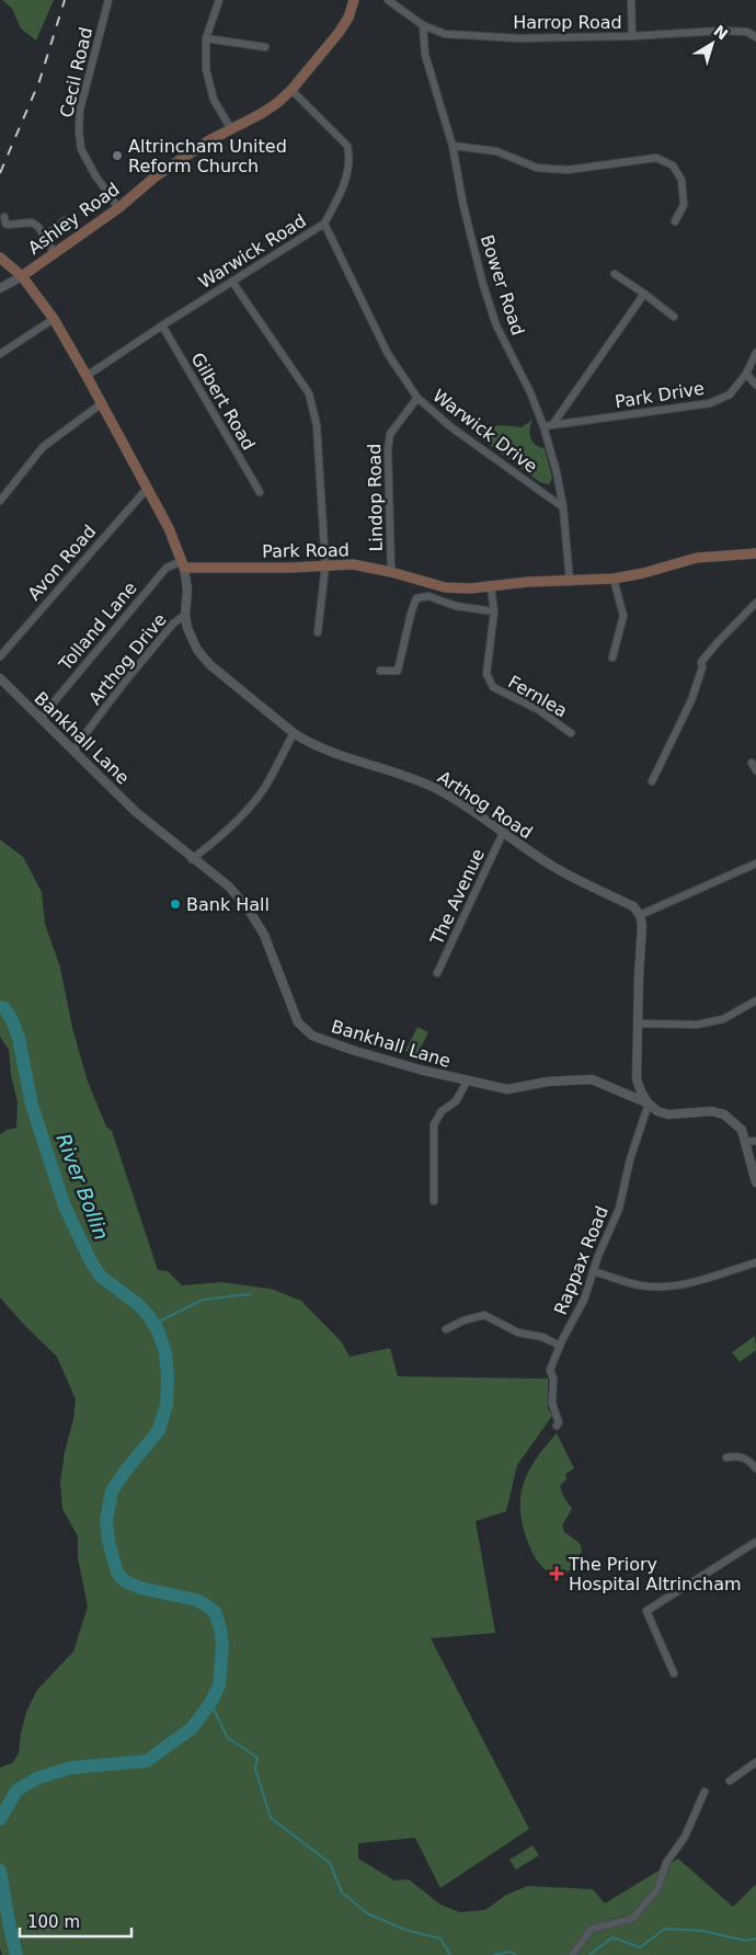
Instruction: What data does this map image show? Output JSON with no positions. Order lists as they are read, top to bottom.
{
  "streets": {
    "main road": ["Ashley Road", "Park Road"],
    "street": [
      "Harrop Road",
      "Cecil Road",
      "Warwick Road",
      "Bower Road",
      "Park Drive",
      "Gilbert Road",
      "Warwick Drive",
      "Lindop Road",
      "Avon Road",
      "Tolland Lane",
      "Arthog Drive",
      "Fernlea",
      "Bankhall Lane",
      "Arthog Road",
      "The Avenue",
      "Rappax Road"
    ]
  },
  "crossings": [
    ["Harrop Road", "Bower Road"],
    ["Cecil Road", "Ashley Road"],
    ["Ashley Road", "Warwick Road"],
    ["Warwick Road", "Gilbert Road"],
    ["Warwick Road", "Warwick Drive"],
    ["Bower Road", "Park Drive"],
    ["Bower Road", "Warwick Drive"],
    ["Bower Road", "Park Road"],
    ["Warwick Drive", "Lindop Road"],
    ["Lindop Road", "Park Road"],
    ["Park Road", "Tolland Lane"],
    ["Park Road", "Fernlea"],
    ["Park Road", "Arthog Road"],
    ["Tolland Lane", "Bankhall Lane"],
    ["Tolland Lane", "Arthog Road"],
    ["Arthog Drive", "Bankhall Lane"],
    ["Arthog Drive", "Arthog Road"],
    ["Bankhall Lane", "Rappax Road"],
    ["Arthog Road", "The Avenue"]
  ],
  "water": ["River Bollin"],
  "places": {
    "other": ["Altrincham United Reform Church", "Bank Hall"],
    "health": ["The Priory Hospital Altrincham"]
  },
  "scale_bar": "100 m",
  "north": "top right"
}
